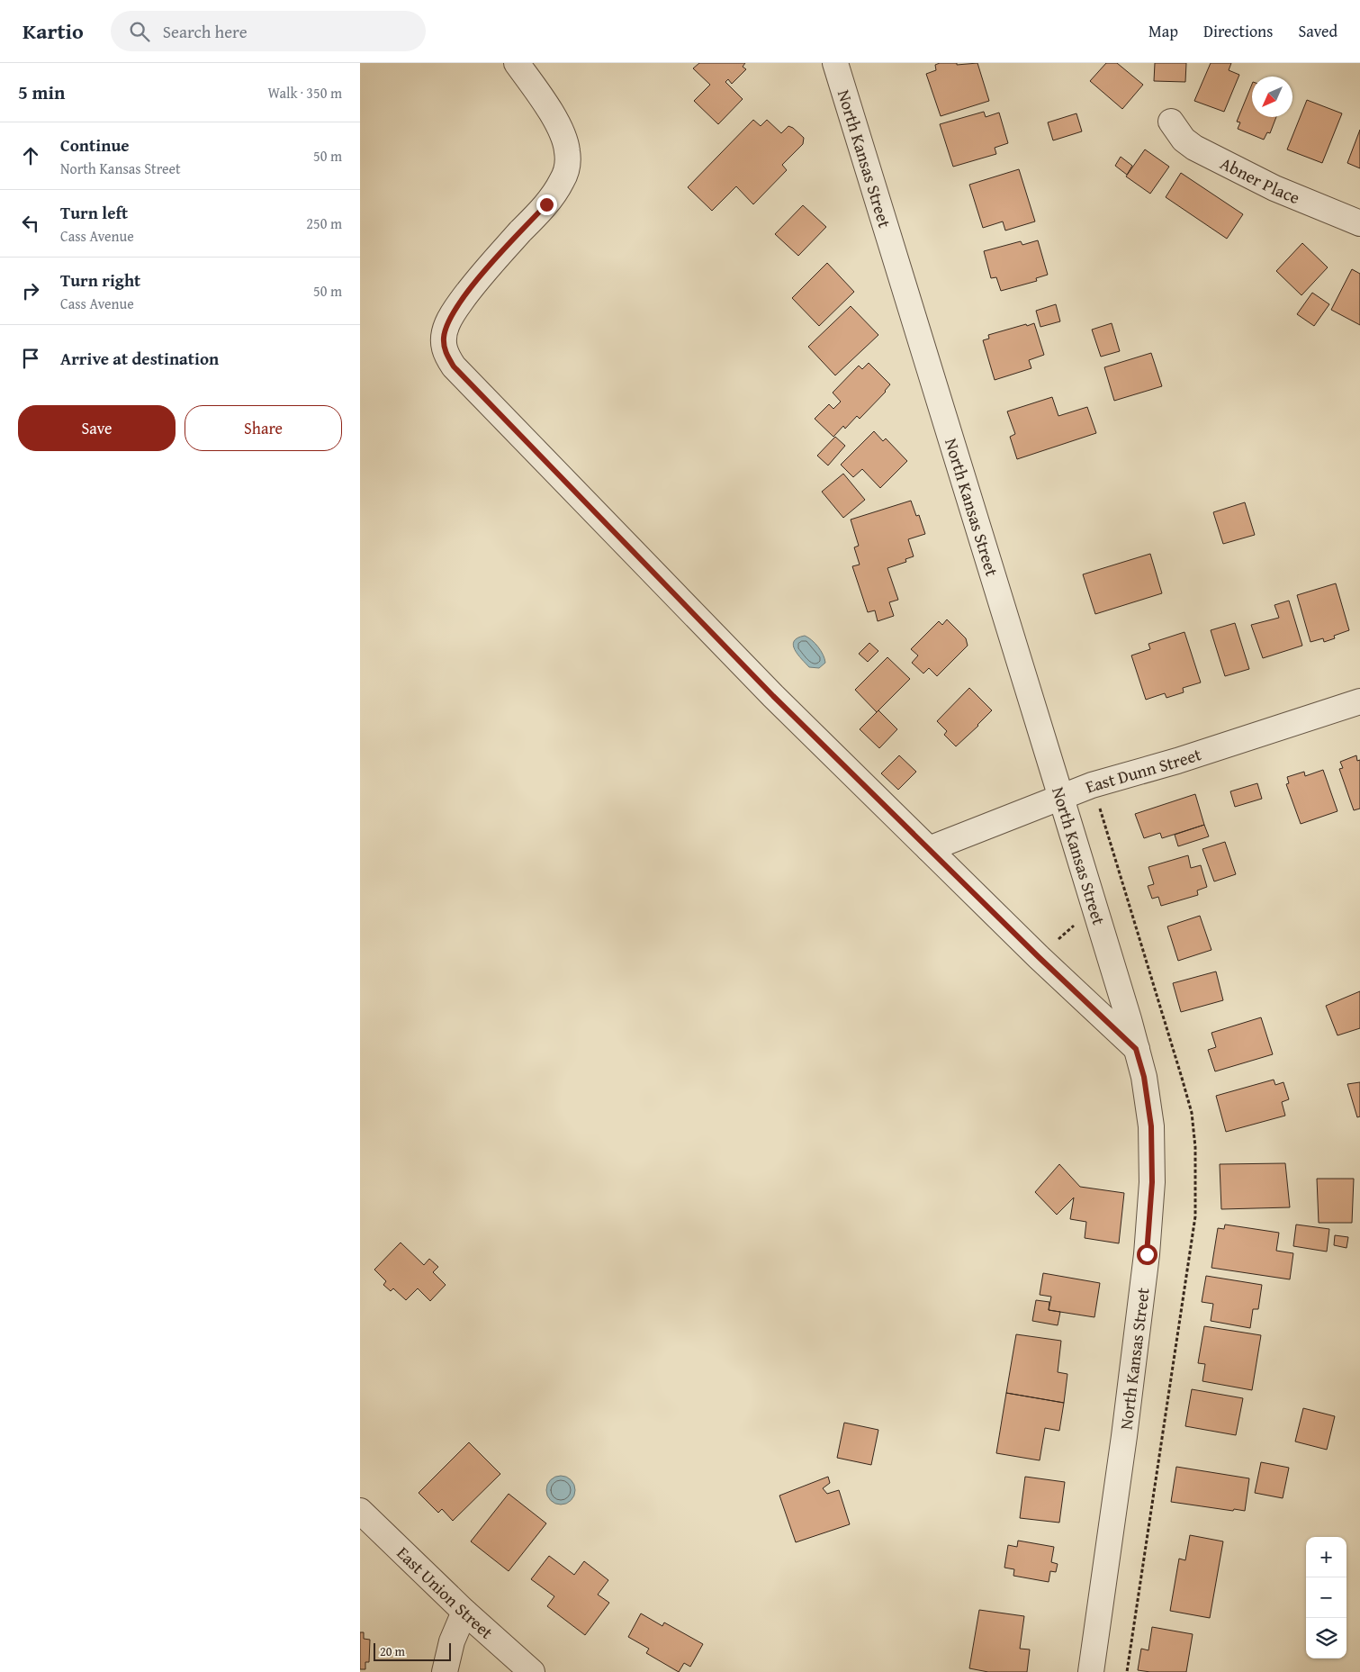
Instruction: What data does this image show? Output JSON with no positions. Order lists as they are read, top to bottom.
{
  "streets": {
    "street": [
      "North Kansas Street",
      "Abner Place",
      "East Dunn Street",
      "East Union Street"
    ]
  },
  "crossings": [
    ["North Kansas Street", "East Dunn Street"]
  ],
  "scale_bar": "20 m",
  "north": "bottom left",
  "page": {
    "header": "Kartio",
    "search": "Search here",
    "nav": ["Map", "Directions", "Saved"],
    "heading": ["5 min", "Walk · 350 m"],
    "list": [
      ["Continue", "North Kansas Street", "50 m"],
      ["Turn left", "Cass Avenue", "250 m"],
      ["Turn right", "Cass Avenue", "50 m"],
      "Arrive at destination"
    ],
    "buttons": ["Save", "Share"],
    "map_buttons": ["+", "−"],
    "scale": "20 m"
  }
}
